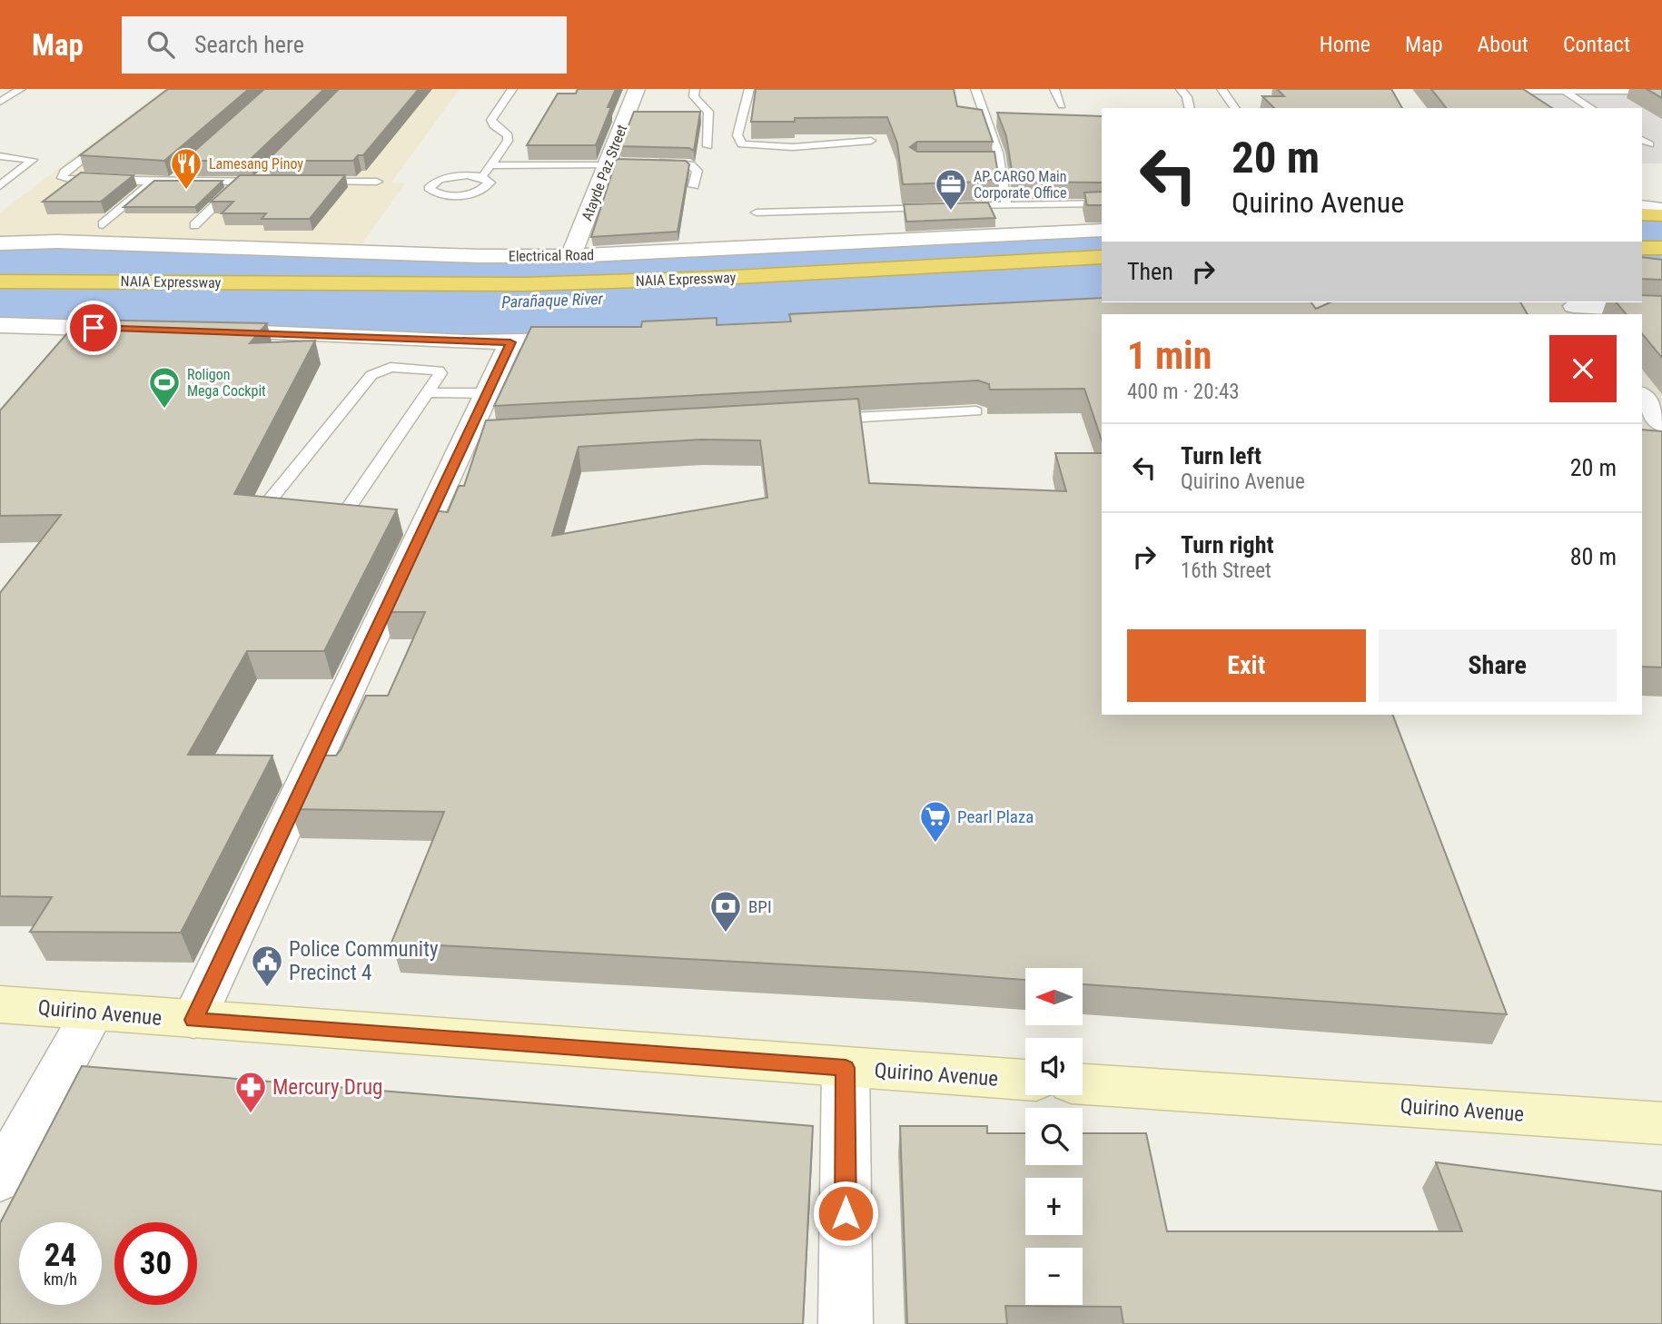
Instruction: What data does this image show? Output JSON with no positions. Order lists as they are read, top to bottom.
{
  "streets": {
    "highway": ["NAIA Expressway"],
    "main road": ["Quirino Avenue"],
    "street": ["Atayde Paz Street", "Electrical Road"]
  },
  "crossings": [
    ["Atayde Paz Street", "Electrical Road"]
  ],
  "water": ["Parañaque River"],
  "places": {
    "restaurant": ["Lamesang Pinoy"],
    "office": ["AP CARGO Main Corporate Office"],
    "sports": ["Roligon Mega Cockpit"],
    "supermarket": ["Pearl Plaza"],
    "bank": ["BPI"],
    "public building": ["Police Community Precinct 4"],
    "pharmacy": ["Mercury Drug"]
  },
  "north": "left",
  "page": {
    "header": "Map",
    "search": "Search here",
    "nav": [
      "Home",
      "Map",
      "About",
      "Contact"
    ],
    "turn": ["20 m", "Quirino Avenue"],
    "then": "Then",
    "heading": ["1 min", "400 m · 20:43"],
    "list": [
      {
        "name": "Turn left",
        "note": "Quirino Avenue",
        "value": "20 m"
      },
      {
        "name": "Turn right",
        "note": "16th Street",
        "value": "80 m"
      }
    ],
    "buttons": ["Exit", "Share"],
    "map_buttons": ["+", "−"],
    "speed": "24 km/h",
    "limit": "30"
  }
}
